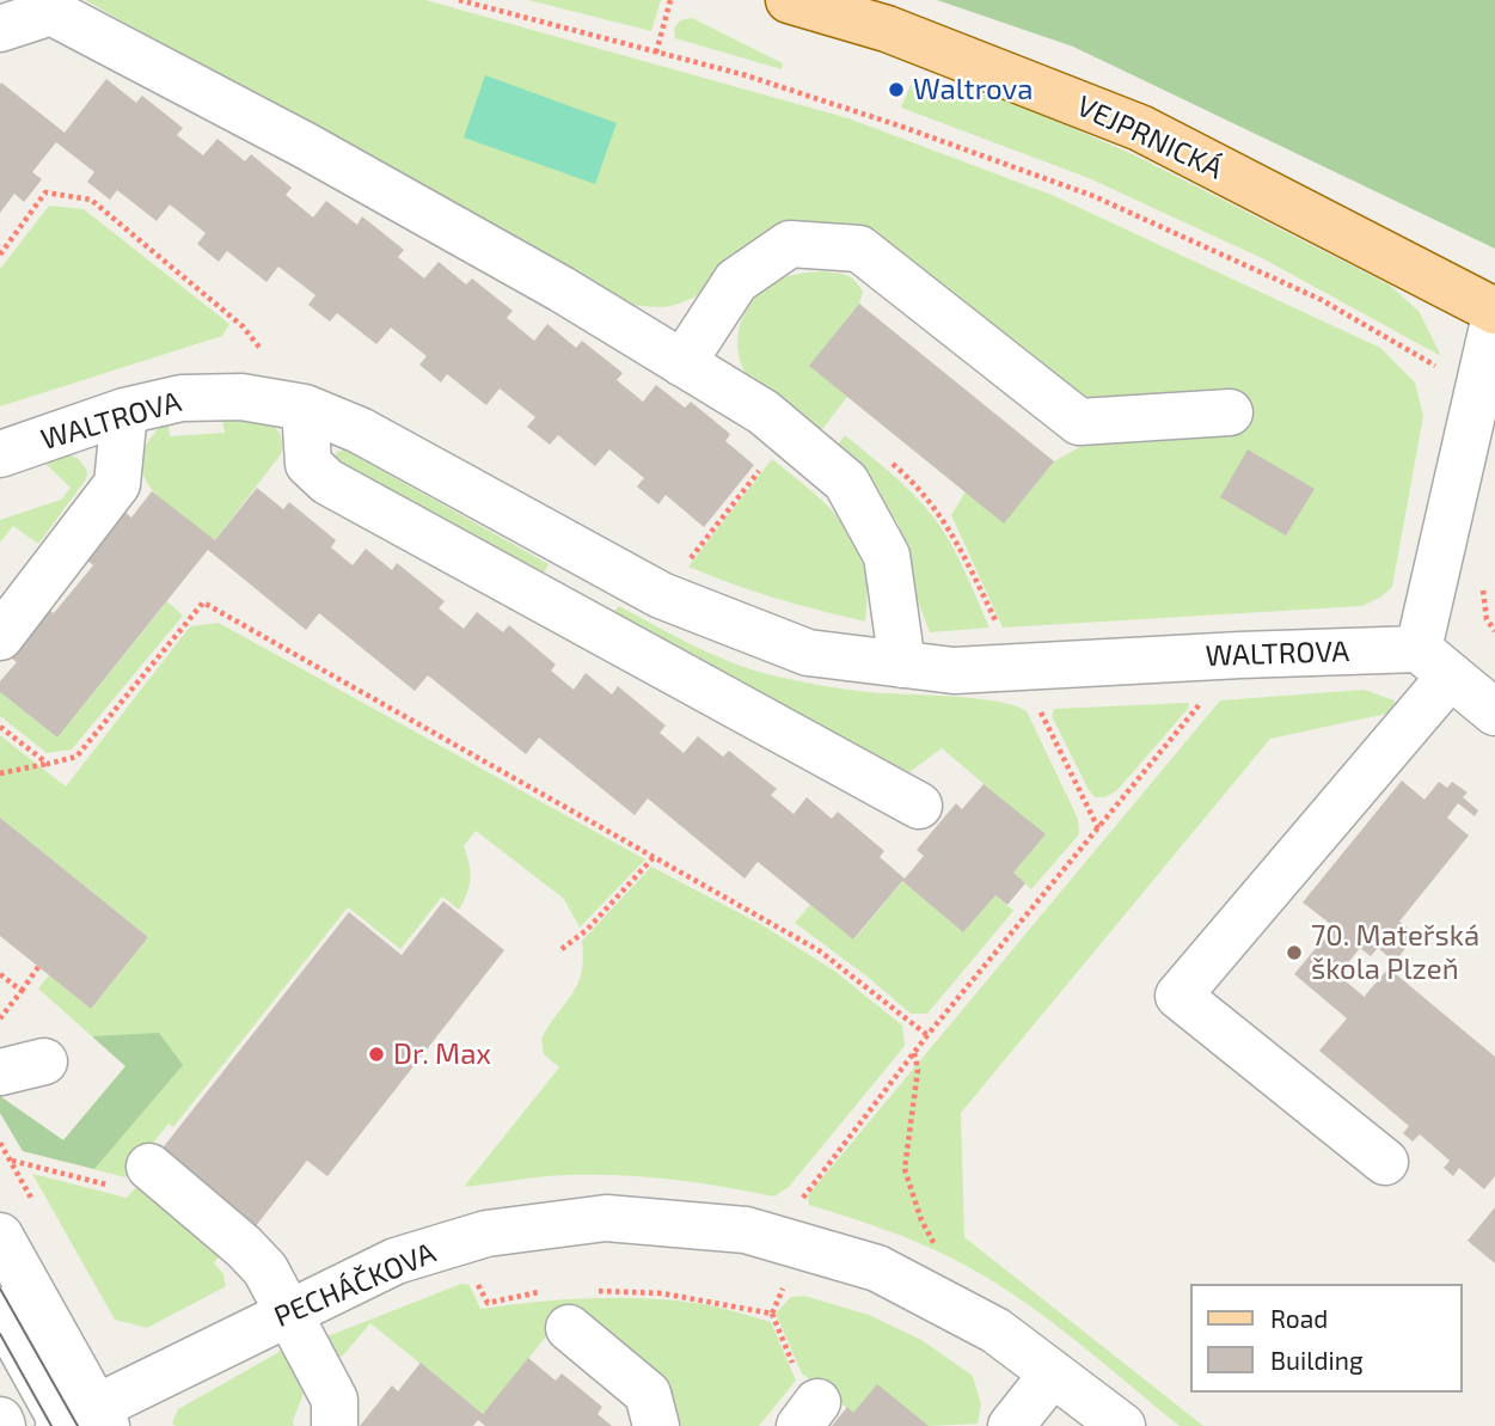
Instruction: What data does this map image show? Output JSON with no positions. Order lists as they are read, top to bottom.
{
  "streets": {
    "main road": ["VEJPRNICKÁ"],
    "street": ["WALTROVA", "PECHÁČKOVA"]
  },
  "places": ["Waltrova", "70. Mateřská škola Plzeň", "Dr. Max"],
  "legend": ["Road", "Building"]
}
